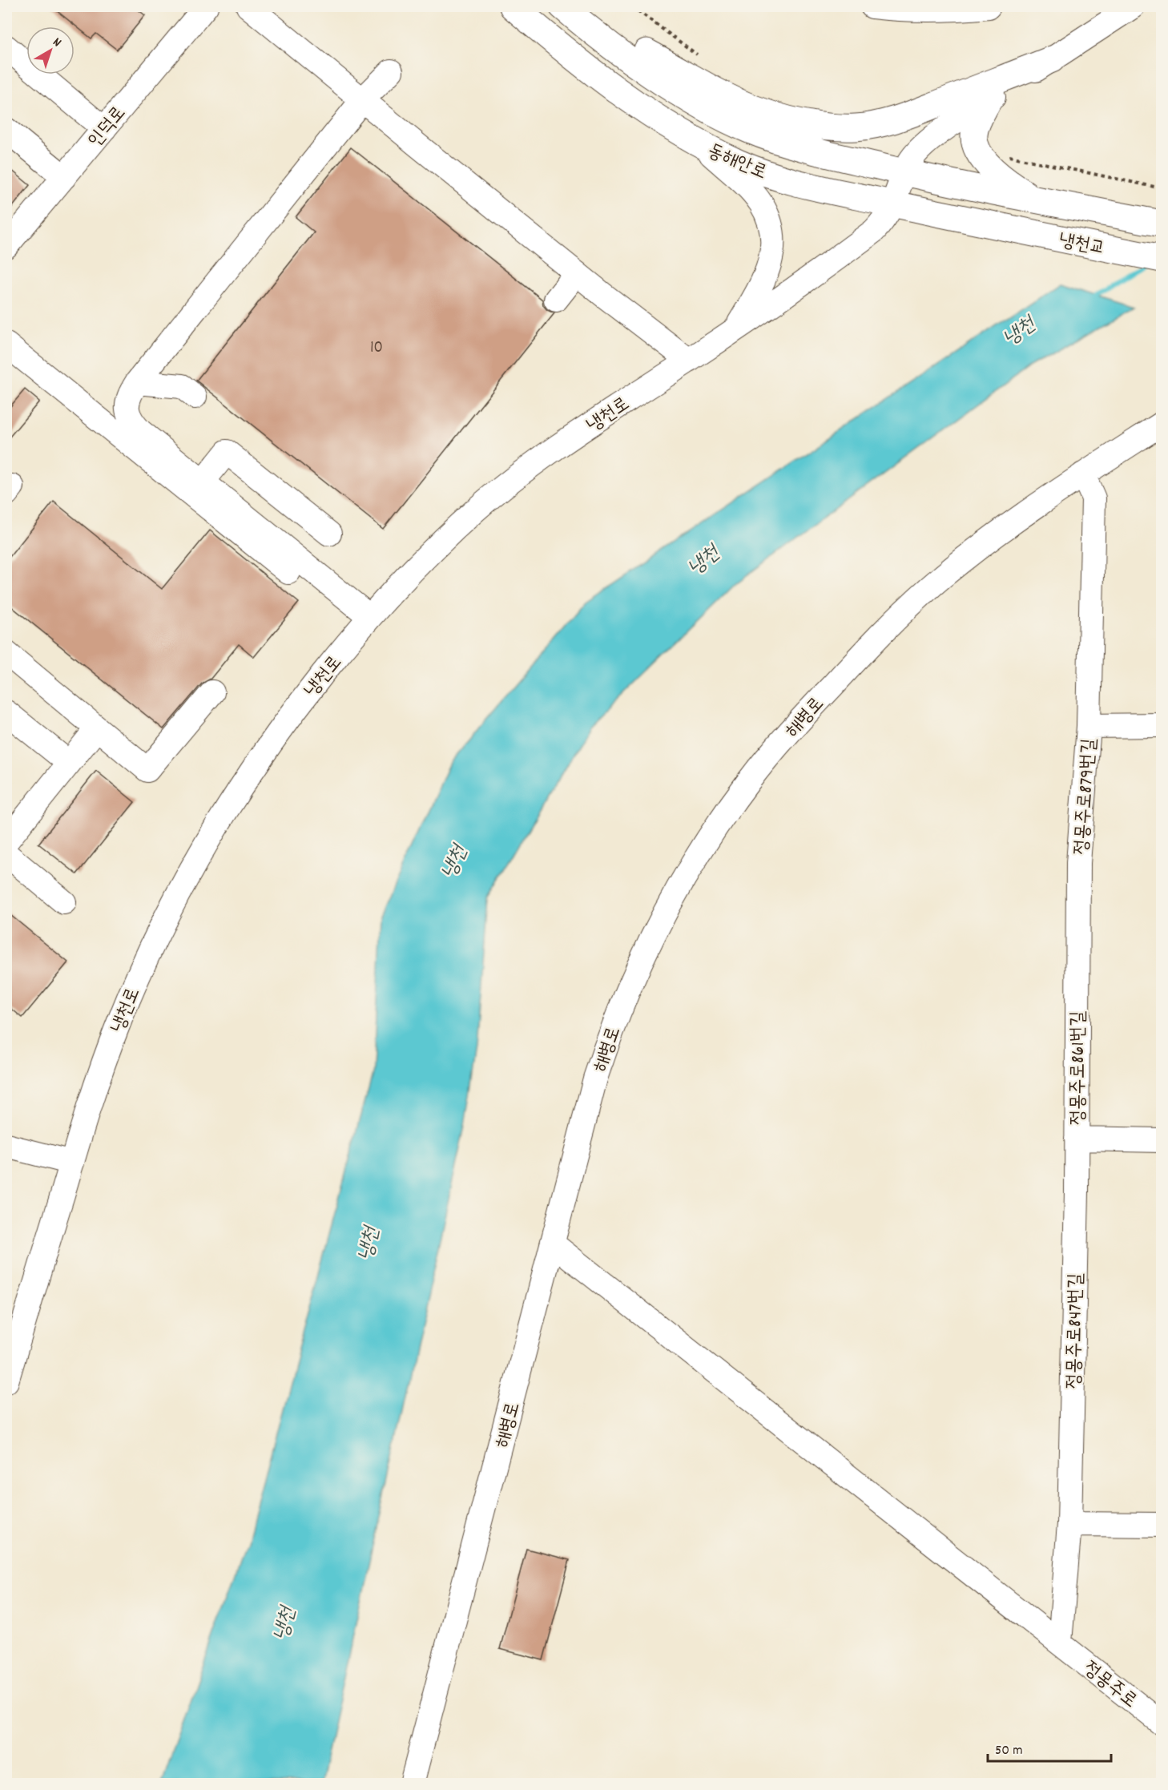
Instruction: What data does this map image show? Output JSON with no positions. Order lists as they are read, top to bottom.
{
  "streets": {
    "main road": ["동해안로", "냉천교"],
    "street": [
      "인덕로",
      "냉천로",
      "해병로",
      "정몽주로879번길",
      "정몽주로861번길",
      "정몽주로847번길",
      "정몽주로"
    ]
  },
  "crossings": [
    ["동해안로", "냉천교"],
    ["동해안로", "냉천로"],
    ["해병로", "정몽주로"],
    ["정몽주로879번길", "정몽주로861번길"],
    ["정몽주로861번길", "정몽주로847번길"],
    ["정몽주로847번길", "정몽주로"]
  ],
  "water": ["냉천"],
  "house_numbers": ["10"],
  "scale_bar": "50 m",
  "north": "top right"
}
